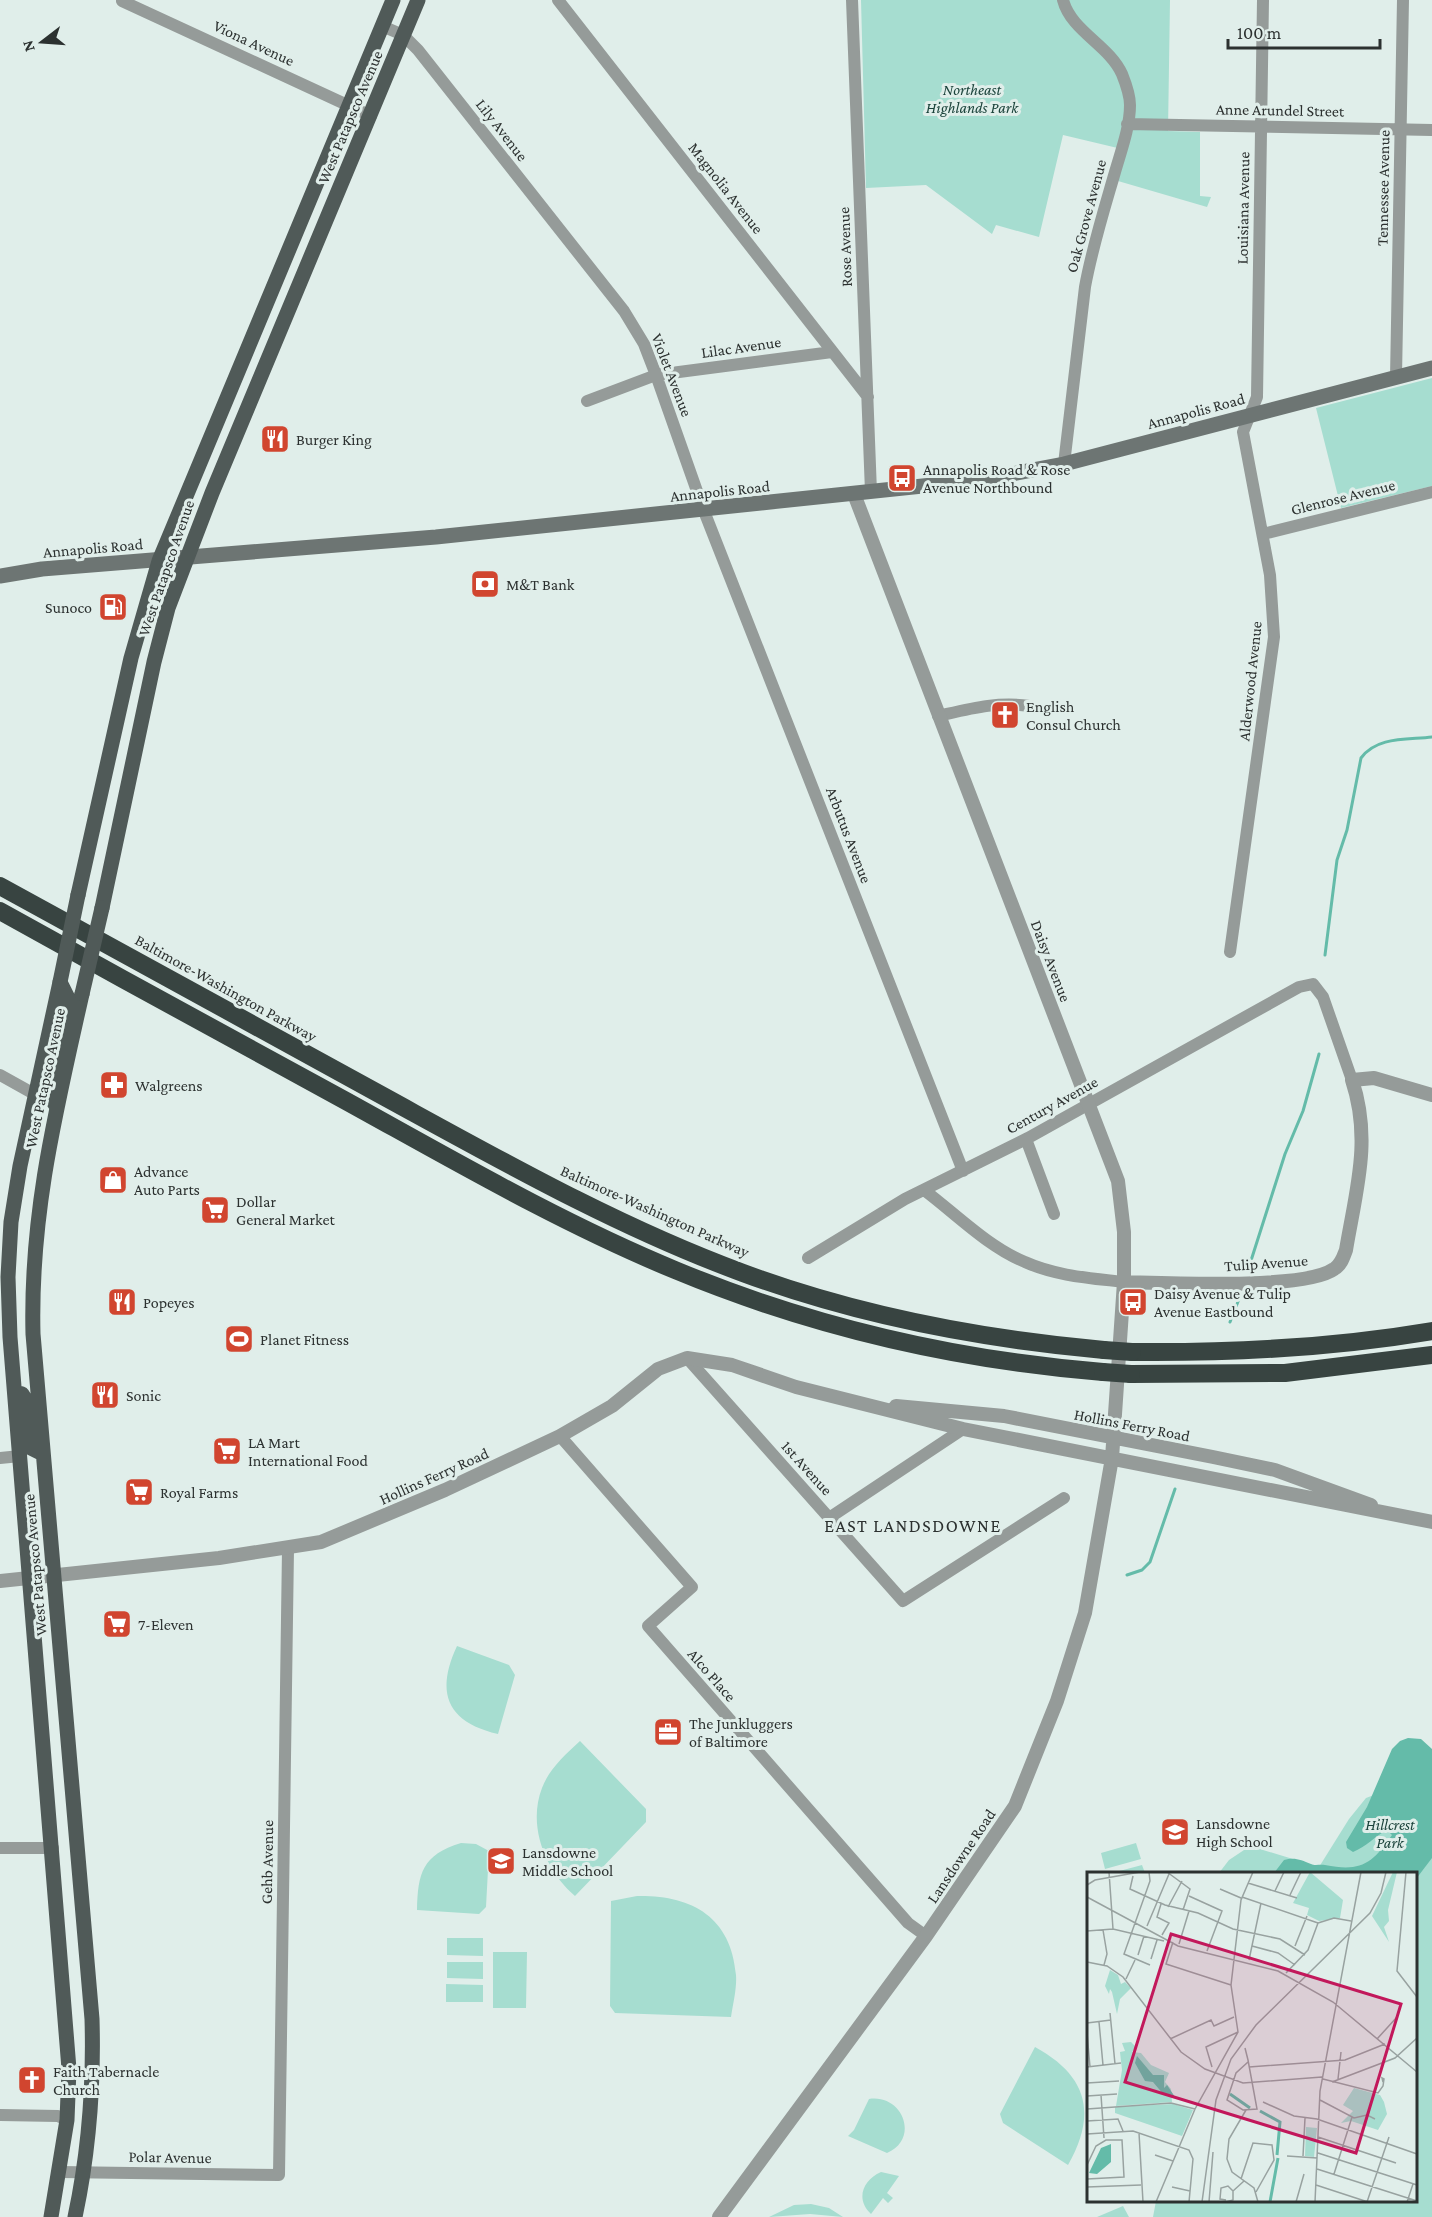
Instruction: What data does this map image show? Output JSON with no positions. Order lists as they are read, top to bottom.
{
  "streets": {
    "highway": ["Baltimore-Washington Parkway"],
    "main road": ["West Patapsco Avenue", "Annapolis Road"],
    "street": [
      "Viona Avenue",
      "Anne Arundel Street",
      "Lily Avenue",
      "Magnolia Avenue",
      "Tennessee Avenue",
      "Louisiana Avenue",
      "Oak Grove Avenue",
      "Rose Avenue",
      "Lilac Avenue",
      "Violet Avenue",
      "Glenrose Avenue",
      "Alderwood Avenue",
      "Arbutus Avenue",
      "Daisy Avenue",
      "Century Avenue",
      "Tulip Avenue",
      "Hollins Ferry Road",
      "1st Avenue",
      "Alco Place",
      "Lansdowne Road",
      "Gehb Avenue",
      "Polar Avenue"
    ]
  },
  "crossings": [
    ["Viona Avenue", "West Patapsco Avenue"],
    ["Anne Arundel Street", "Tennessee Avenue"],
    ["Anne Arundel Street", "Louisiana Avenue"],
    ["Anne Arundel Street", "Oak Grove Avenue"],
    ["West Patapsco Avenue", "Lily Avenue"],
    ["West Patapsco Avenue", "Annapolis Road"],
    ["West Patapsco Avenue", "Hollins Ferry Road"],
    ["West Patapsco Avenue", "Polar Avenue"],
    ["Lily Avenue", "Violet Avenue"],
    ["Magnolia Avenue", "Rose Avenue"],
    ["Magnolia Avenue", "Lilac Avenue"],
    ["Tennessee Avenue", "Annapolis Road"],
    ["Louisiana Avenue", "Annapolis Road"],
    ["Louisiana Avenue", "Alderwood Avenue"],
    ["Oak Grove Avenue", "Annapolis Road"],
    ["Rose Avenue", "Annapolis Road"],
    ["Lilac Avenue", "Violet Avenue"],
    ["Violet Avenue", "Annapolis Road"],
    ["Violet Avenue", "Arbutus Avenue"],
    ["Annapolis Road", "Alderwood Avenue"],
    ["Annapolis Road", "Arbutus Avenue"],
    ["Annapolis Road", "Daisy Avenue"],
    ["Glenrose Avenue", "Alderwood Avenue"],
    ["Arbutus Avenue", "Century Avenue"],
    ["Daisy Avenue", "Century Avenue"],
    ["Daisy Avenue", "Tulip Avenue"],
    ["Daisy Avenue", "Hollins Ferry Road"],
    ["Daisy Avenue", "Lansdowne Road"],
    ["Century Avenue", "Tulip Avenue"],
    ["Hollins Ferry Road", "1st Avenue"],
    ["Hollins Ferry Road", "Alco Place"],
    ["Hollins Ferry Road", "Lansdowne Road"],
    ["Hollins Ferry Road", "Gehb Avenue"],
    ["Alco Place", "Lansdowne Road"],
    ["Gehb Avenue", "Polar Avenue"]
  ],
  "districts": ["EAST LANDSDOWNE"],
  "parks": ["Northeast Highlands Park", "Hillcrest Park"],
  "places": {
    "restaurant": ["Burger King", "Popeyes", "Sonic"],
    "bus stop": ["Annapolis Road & Rose Avenue Northbound", "Daisy Avenue & Tulip Avenue Eastbound"],
    "bank": ["M&T Bank"],
    "fuel station": ["Sunoco"],
    "church": ["English Consul Church", "Faith Tabernacle Church"],
    "pharmacy": ["Walgreens"],
    "shop": ["Advance Auto Parts"],
    "supermarket": [
      "Dollar General Market",
      "LA Mart International Food",
      "Royal Farms",
      "7-Eleven"
    ],
    "sports": ["Planet Fitness"],
    "office": ["The Junkluggers of Baltimore"],
    "school or university": ["Lansdowne High School", "Lansdowne Middle School"]
  },
  "scale_bar": "100 m",
  "north": "left"
}
